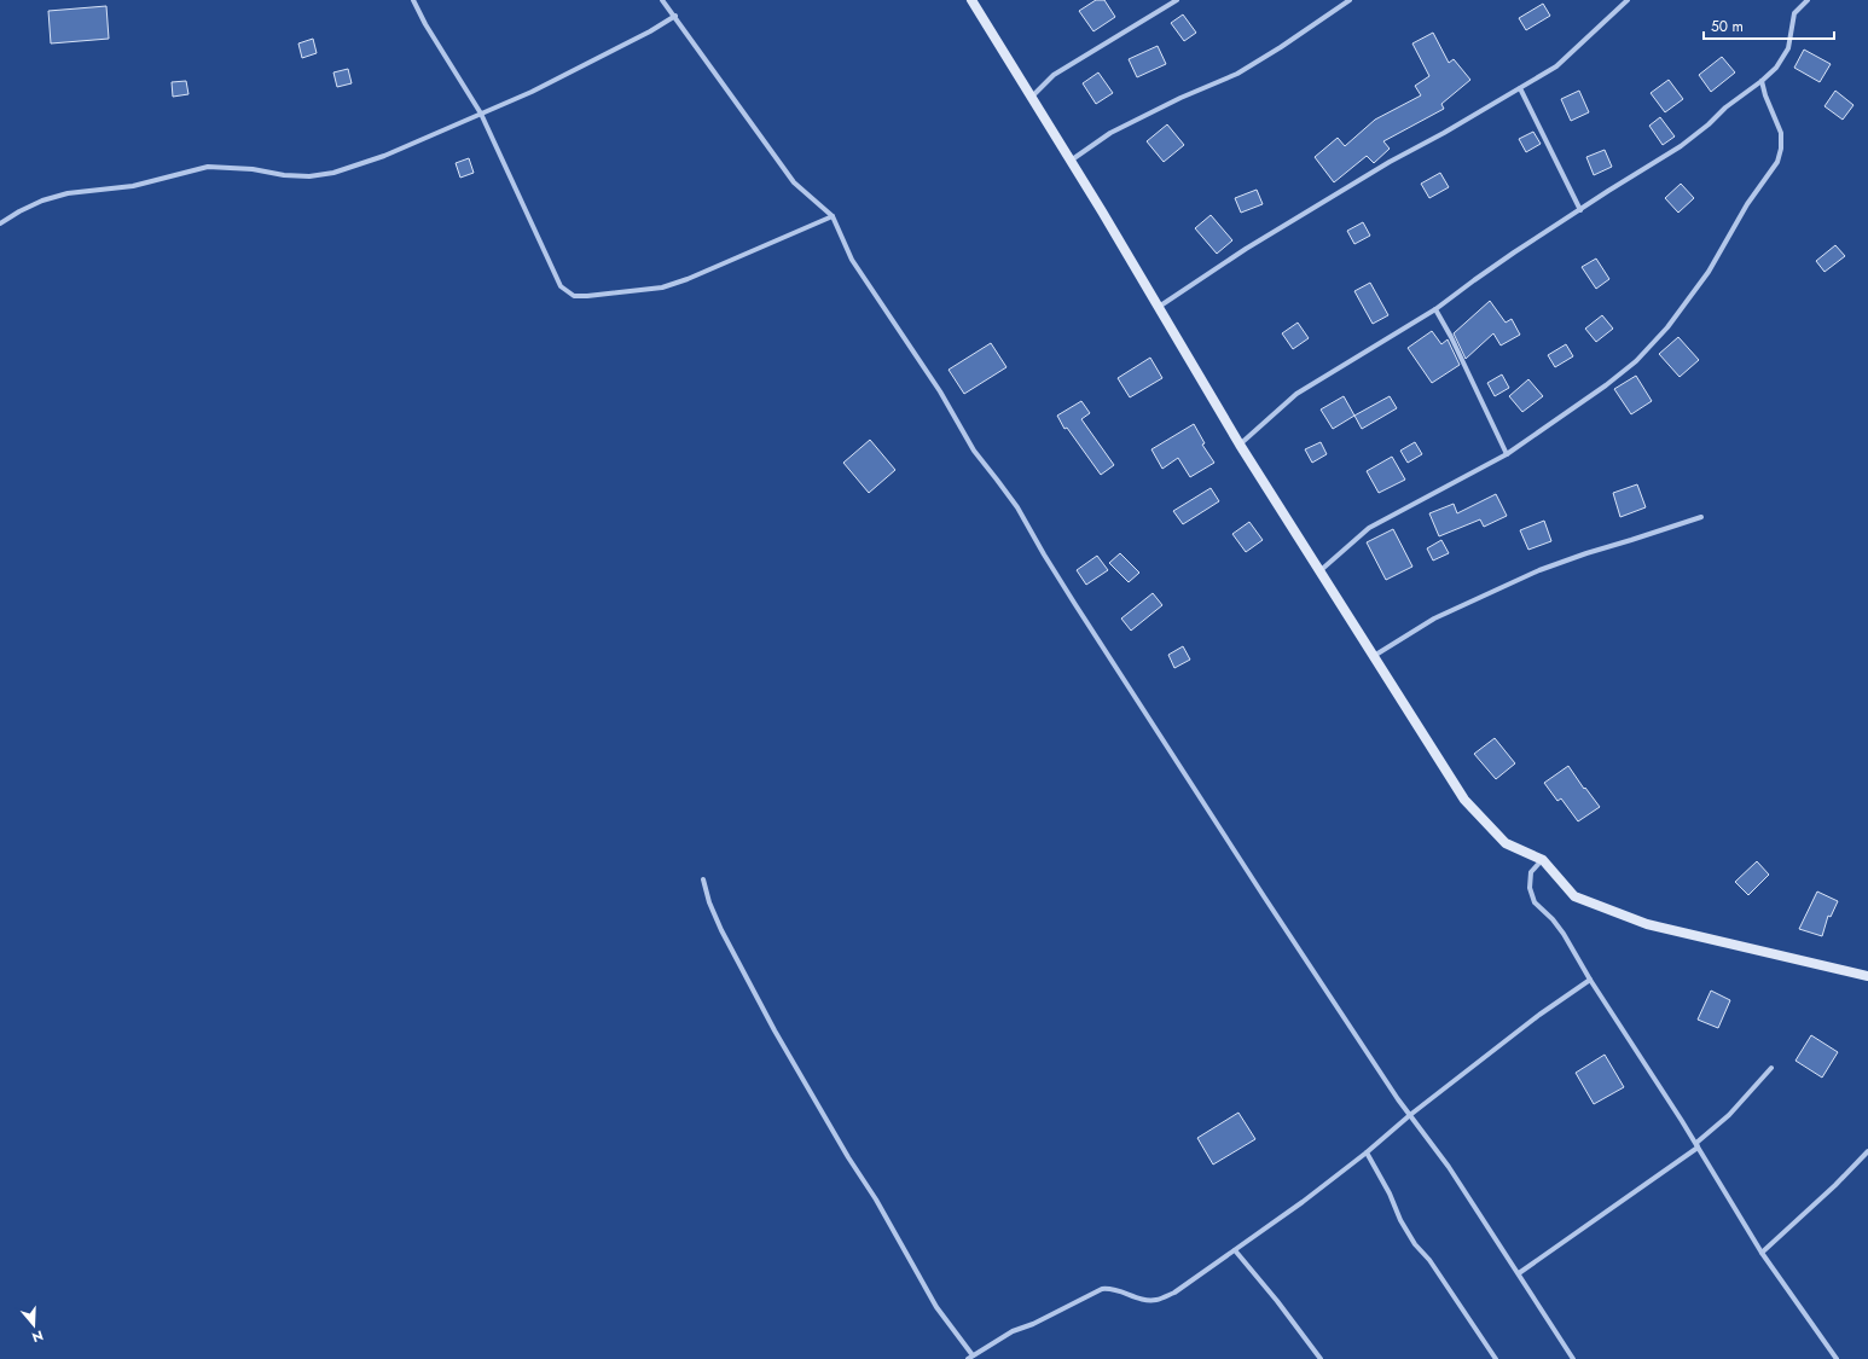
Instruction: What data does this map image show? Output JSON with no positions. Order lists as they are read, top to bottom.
{
  "scale_bar": "50 m",
  "north": "bottom"
}
